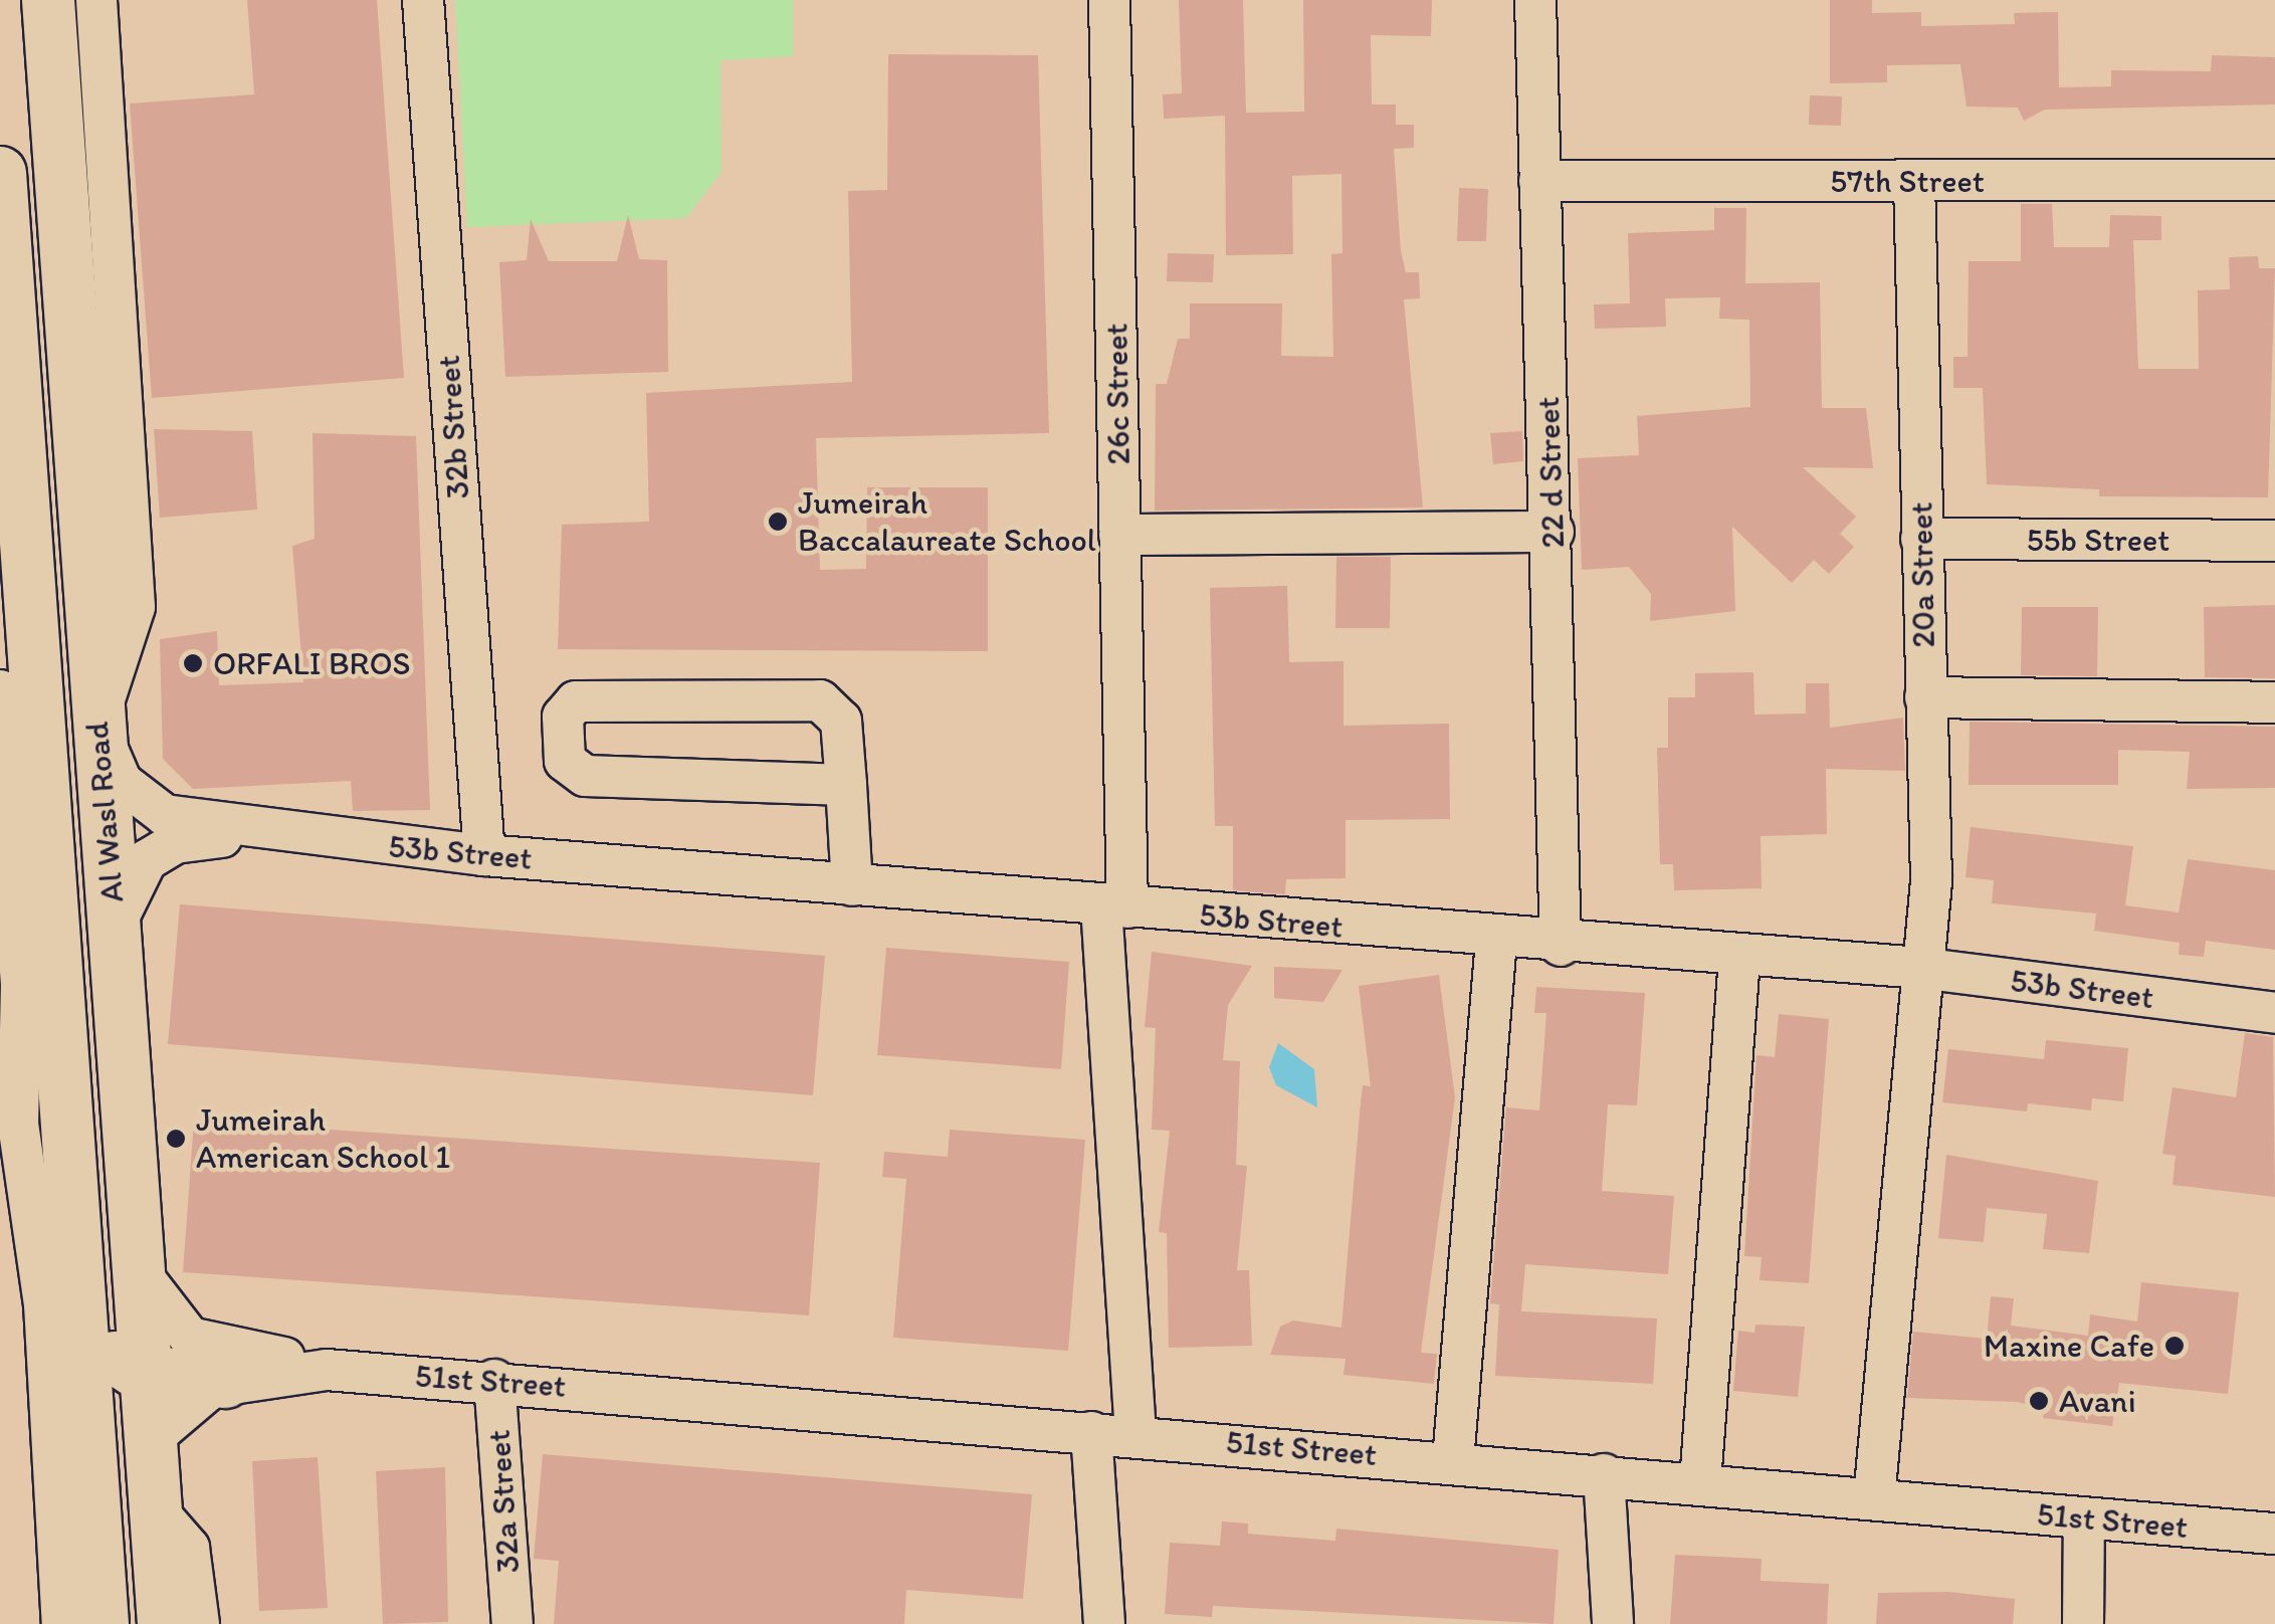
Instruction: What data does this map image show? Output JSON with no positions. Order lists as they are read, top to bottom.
{
  "streets": {
    "main road": ["Al Wasl Road"],
    "street": [
      "57th Street",
      "26c Street",
      "32b Street",
      "22 d Street",
      "55b Street",
      "20a Street",
      "53b Street",
      "51st Street",
      "32a Street"
    ]
  },
  "crossings": [
    ["57th Street", "22 d Street"],
    ["57th Street", "20a Street"],
    ["26c Street", "53b Street"],
    ["26c Street", "51st Street"],
    ["32b Street", "53b Street"],
    ["22 d Street", "53b Street"],
    ["55b Street", "20a Street"],
    ["20a Street", "53b Street"],
    ["20a Street", "51st Street"],
    ["Al Wasl Road", "53b Street"],
    ["Al Wasl Road", "51st Street"],
    ["51st Street", "32a Street"]
  ],
  "places": [
    "Jumeirah Baccalaureate School",
    "ORFALI BROS",
    "Jumeirah American School 1",
    "Maxine Cafe",
    "Avani"
  ]
}
